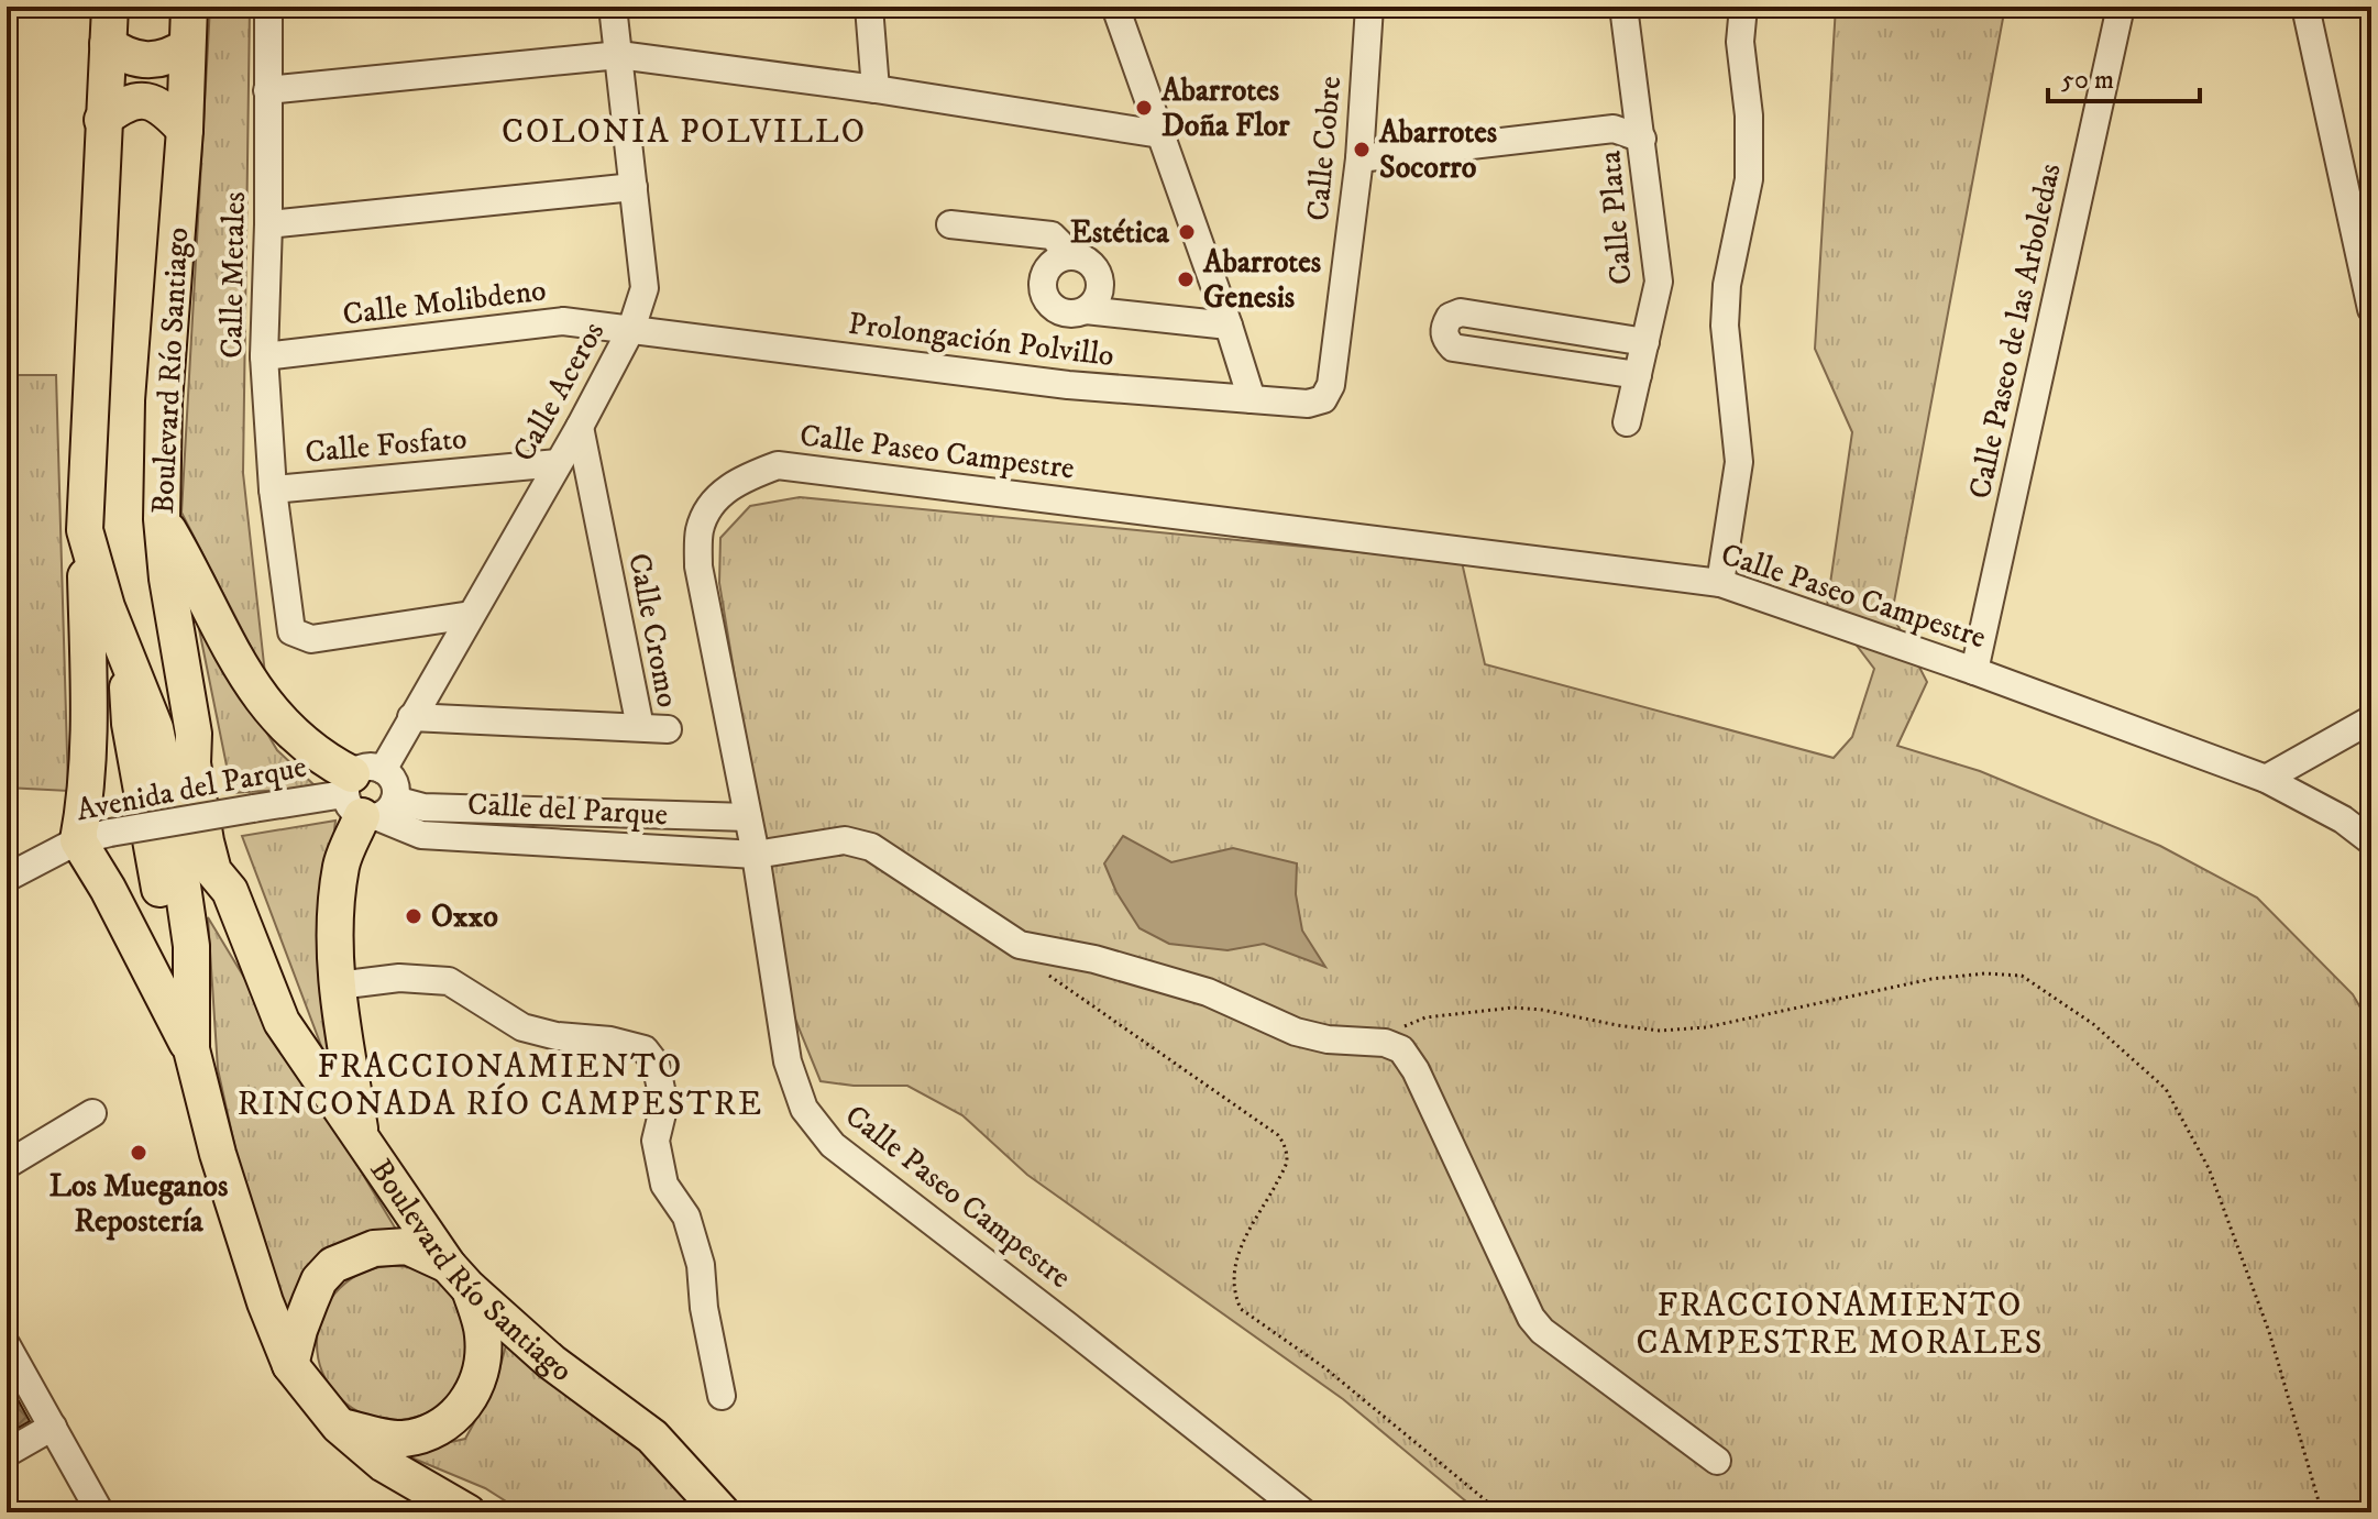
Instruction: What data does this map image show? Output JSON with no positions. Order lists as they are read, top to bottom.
{
  "streets": {
    "main road": ["Boulevard Río Santiago"],
    "street": [
      "Calle Cobre",
      "Calle Plata",
      "Calle Metales",
      "Calle Molibdeno",
      "Calle Paseo de las Arboledas",
      "Prolongación Polvillo",
      "Calle Aceros",
      "Calle Fosfato",
      "Calle Paseo Campestre",
      "Calle Cromo",
      "Avenida del Parque",
      "Calle del Parque"
    ]
  },
  "crossings": [
    ["Calle Cobre", "Prolongación Polvillo"],
    ["Calle Metales", "Calle Molibdeno"],
    ["Calle Metales", "Calle Aceros"],
    ["Calle Metales", "Calle Fosfato"],
    ["Calle Molibdeno", "Prolongación Polvillo"],
    ["Calle Molibdeno", "Calle Aceros"],
    ["Calle Paseo de las Arboledas", "Calle Paseo Campestre"],
    ["Prolongación Polvillo", "Calle Aceros"],
    ["Calle Aceros", "Calle Fosfato"],
    ["Calle Aceros", "Calle Cromo"],
    ["Calle Aceros", "Avenida del Parque"],
    ["Calle Aceros", "Calle del Parque"],
    ["Calle Paseo Campestre", "Calle del Parque"],
    ["Avenida del Parque", "Calle del Parque"]
  ],
  "districts": ["COLONIA POLVILLO", "FRACCIONAMIENTO RINCONADA RÍO CAMPESTRE", "FRACCIONAMIENTO CAMPESTRE MORALES"],
  "places": [
    "Abarrotes Doña Flor",
    "Abarrotes Socorro",
    "Estética",
    "Abarrotes Genesis",
    "Oxxo",
    "Los Mueganos Repostería"
  ],
  "scale_bar": "50 m"
}
